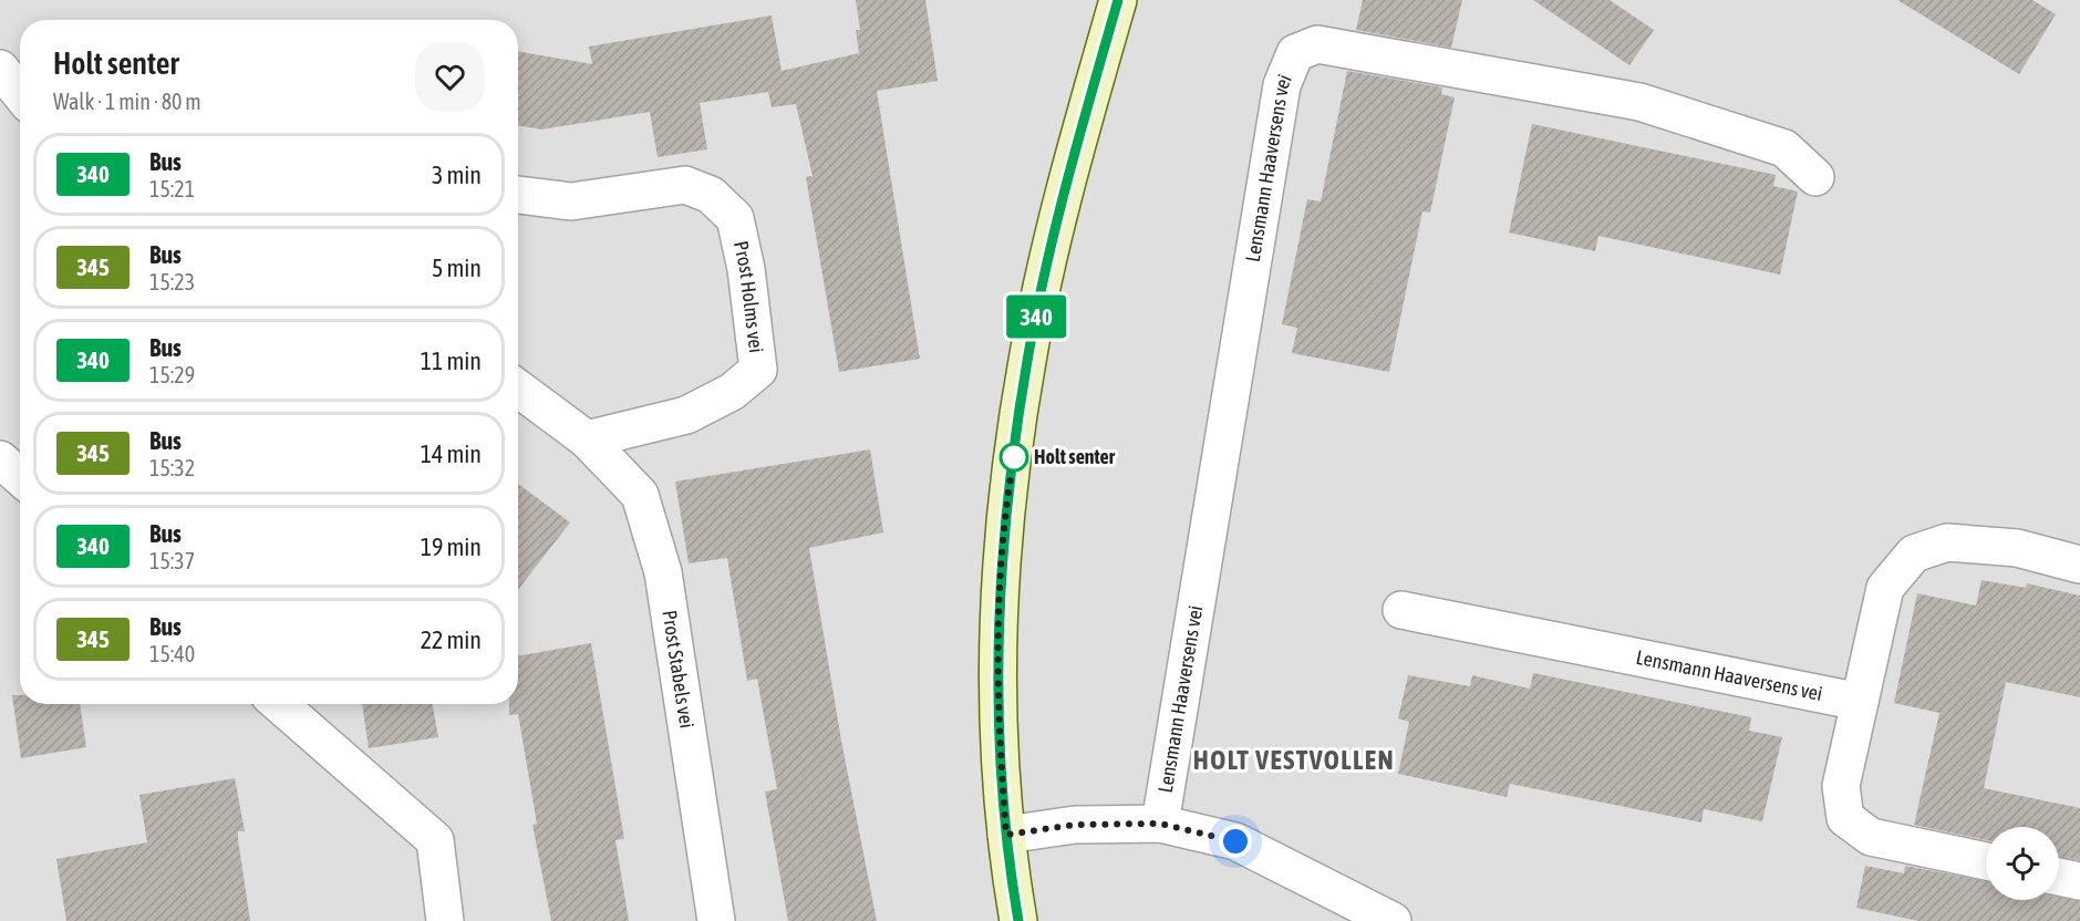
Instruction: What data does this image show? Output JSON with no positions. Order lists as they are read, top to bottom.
{
  "streets": {
    "street": ["Lensmann Haaversens vei", "Prost Holms vei", "Prost Stabels vei"]
  },
  "crossings": [
    ["Prost Holms vei", "Prost Stabels vei"]
  ],
  "districts": ["HOLT VESTVOLLEN"],
  "places": ["Holt senter"],
  "lines": ["bus line 340"],
  "page": {
    "on_map": "340",
    "heading": ["Holt senter", "Walk · 1 min · 80 m"],
    "list": [
      {
        "mark": "340",
        "name": "Bus",
        "note": "15:21",
        "value": "3 min"
      },
      {
        "mark": "345",
        "name": "Bus",
        "note": "15:23",
        "value": "5 min"
      },
      {
        "mark": "340",
        "name": "Bus",
        "note": "15:29",
        "value": "11 min"
      },
      {
        "mark": "345",
        "name": "Bus",
        "note": "15:32",
        "value": "14 min"
      },
      {
        "mark": "340",
        "name": "Bus",
        "note": "15:37",
        "value": "19 min"
      },
      {
        "mark": "345",
        "name": "Bus",
        "note": "15:40",
        "value": "22 min"
      }
    ]
  }
}
